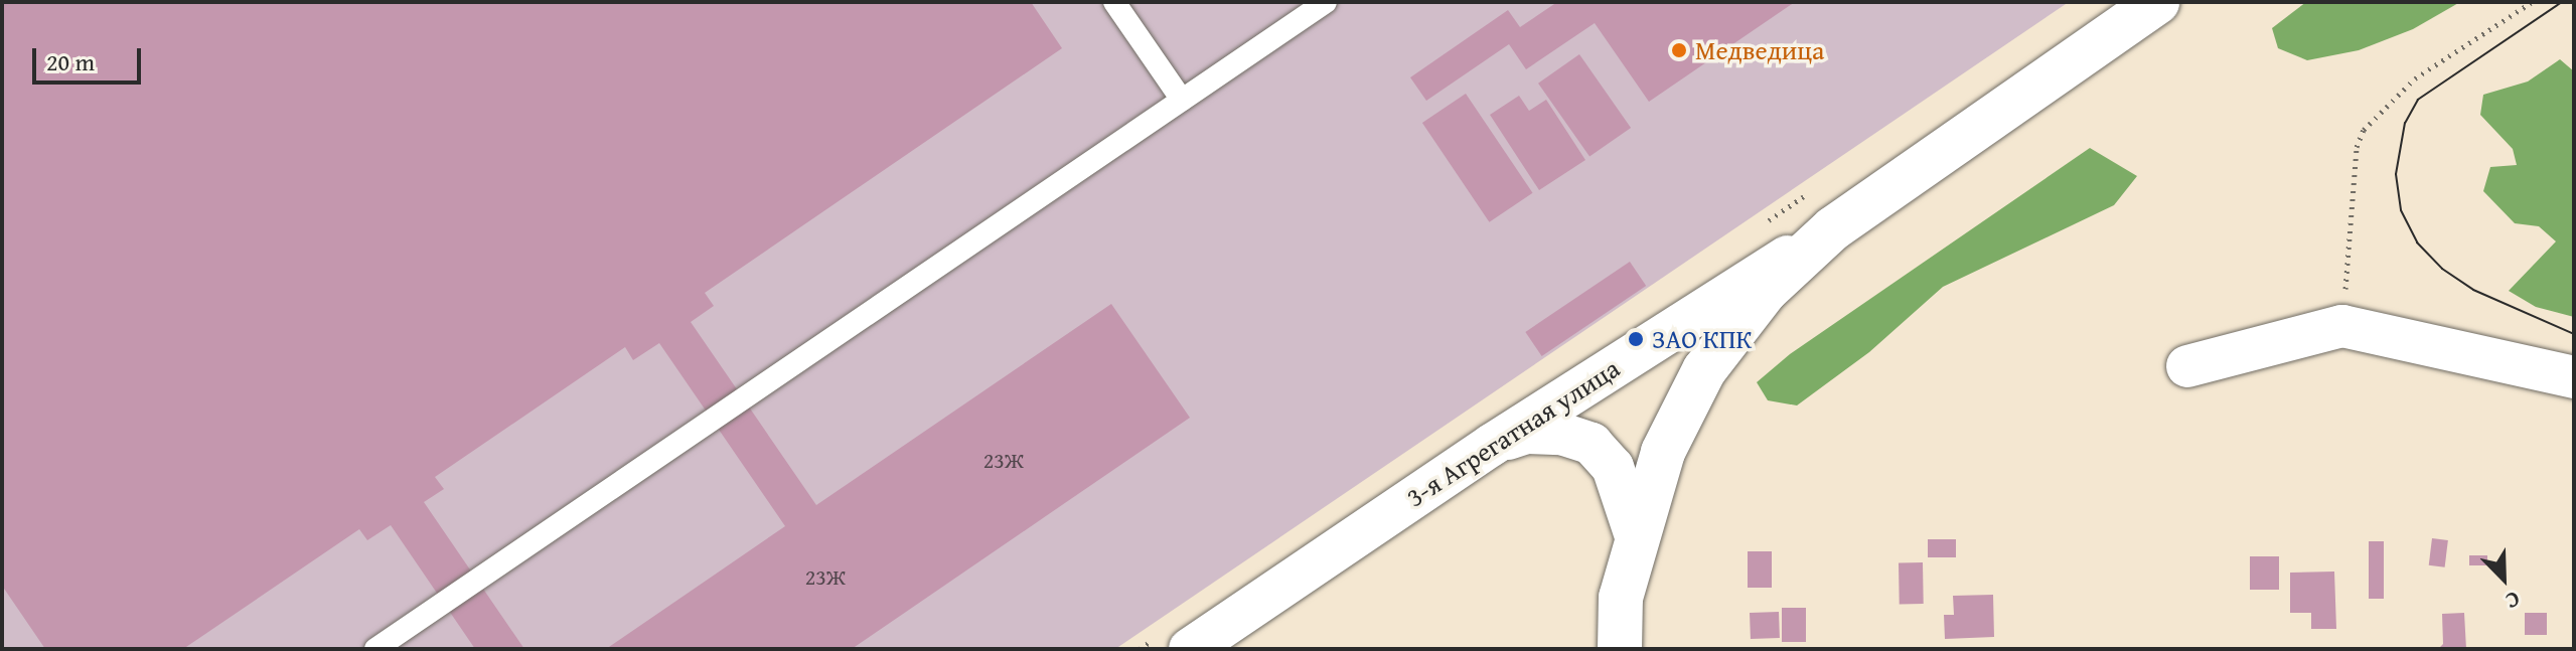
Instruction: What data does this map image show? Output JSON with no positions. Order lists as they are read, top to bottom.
{
  "streets": {
    "street": ["3-я Агрегатная улица"]
  },
  "places": ["Медведица", "ЗАО КПК"],
  "house_numbers": ["23Ж", "23Ж"],
  "scale_bar": "20 m",
  "north": "bottom right"
}
